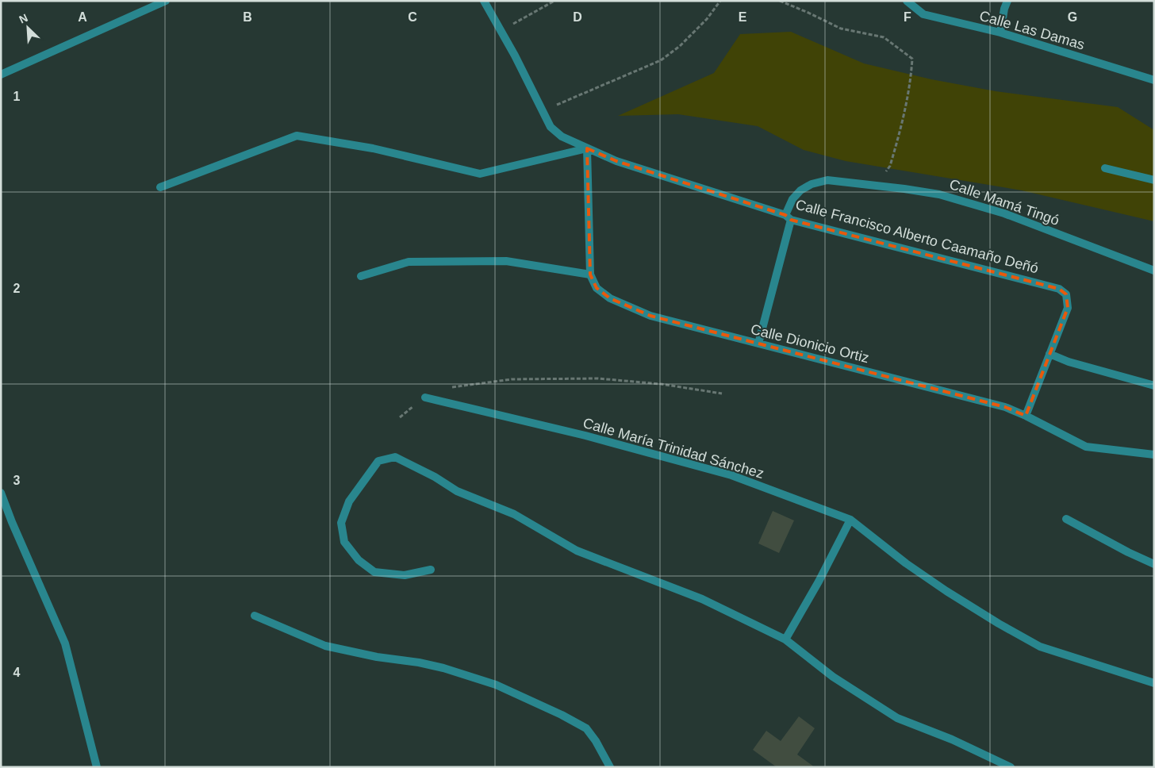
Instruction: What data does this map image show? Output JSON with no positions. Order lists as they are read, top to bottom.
{
  "streets": {
    "street": [
      "Calle Las Damas",
      "Calle Mamá Tingó",
      "Calle Francisco Alberto Caamaño Deñó",
      "Calle Dionicio Ortiz",
      "Calle María Trinidad Sánchez"
    ]
  },
  "crossings": [
    ["Calle Mamá Tingó", "Calle Francisco Alberto Caamaño Deñó"],
    ["Calle Mamá Tingó", "Calle Dionicio Ortiz"],
    ["Calle Francisco Alberto Caamaño Deñó", "Calle Dionicio Ortiz"]
  ],
  "north": "top left",
  "grid": {
    "columns": [
      "A",
      "B",
      "C",
      "D",
      "E",
      "F",
      "G"
    ],
    "rows": [
      "1",
      "2",
      "3",
      "4"
    ]
  }
}
